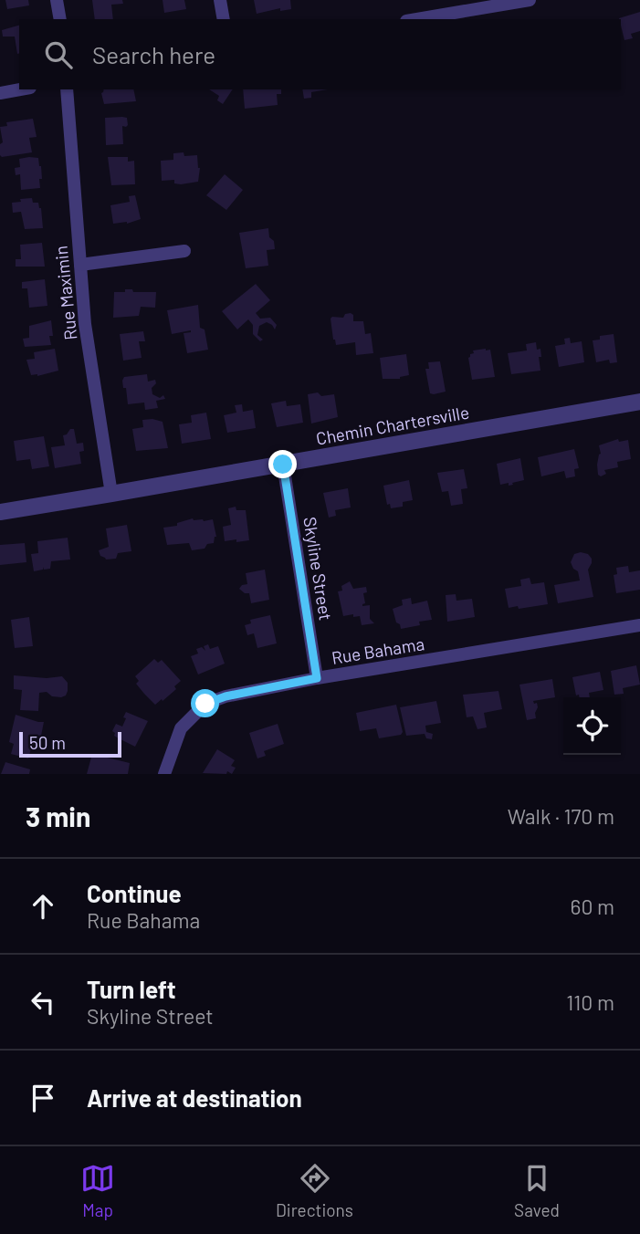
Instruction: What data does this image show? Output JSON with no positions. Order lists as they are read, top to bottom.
{
  "streets": {
    "street": [
      "Rue Maximin",
      "Chemin Chartersville",
      "Skyline Street",
      "Rue Bahama"
    ]
  },
  "crossings": [
    ["Rue Maximin", "Chemin Chartersville"],
    ["Chemin Chartersville", "Skyline Street"],
    ["Skyline Street", "Rue Bahama"]
  ],
  "scale_bar": "50 m",
  "page": {
    "search": "Search here",
    "scale": "50 m",
    "heading": ["3 min", "Walk · 170 m"],
    "list": [
      ["Continue", "Rue Bahama", "60 m"],
      ["Turn left", "Skyline Street", "110 m"],
      "Arrive at destination"
    ],
    "nav": ["Map", "Directions", "Saved"]
  }
}
